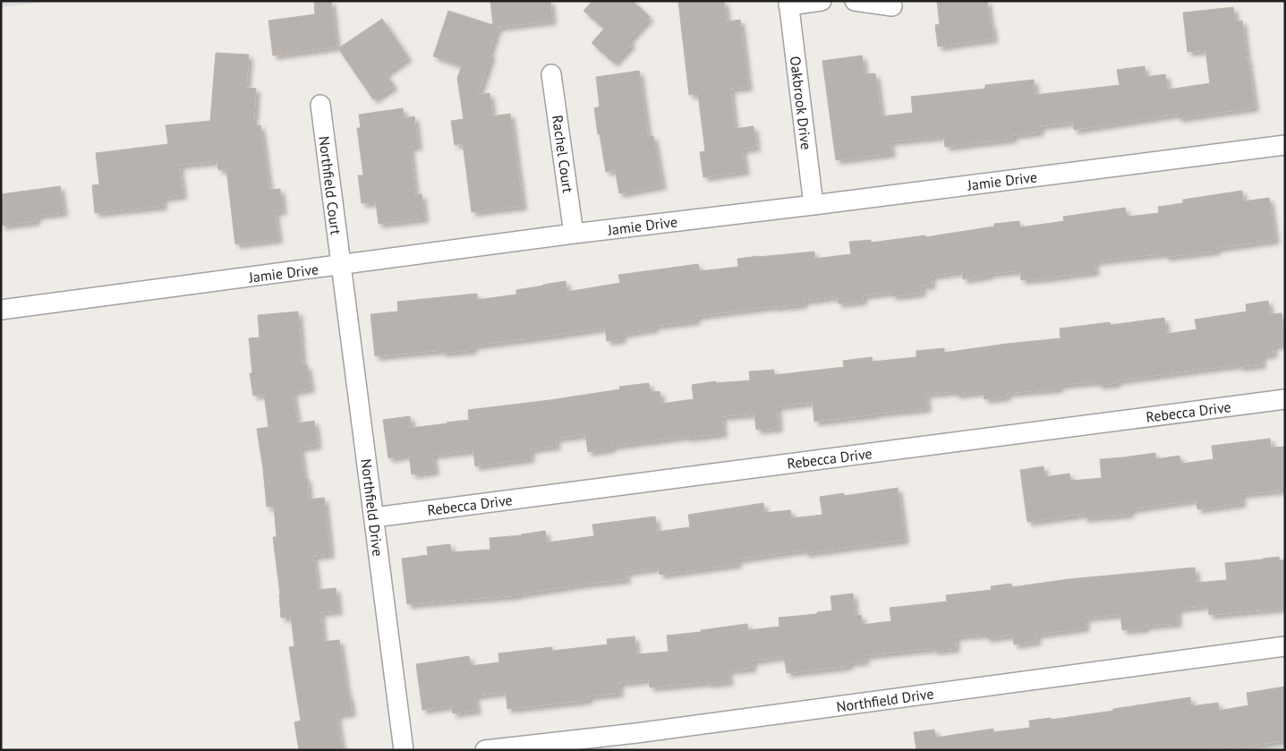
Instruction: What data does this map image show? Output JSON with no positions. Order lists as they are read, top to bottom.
{
  "streets": {
    "street": [
      "Oakbrook Drive",
      "Rachel Court",
      "Jamie Drive",
      "Northfield Court",
      "Rebecca Drive",
      "Northfield Drive"
    ]
  },
  "crossings": [
    ["Oakbrook Drive", "Jamie Drive"],
    ["Rachel Court", "Jamie Drive"],
    ["Jamie Drive", "Northfield Court"],
    ["Jamie Drive", "Northfield Drive"],
    ["Northfield Court", "Northfield Drive"],
    ["Rebecca Drive", "Northfield Drive"]
  ]
}
